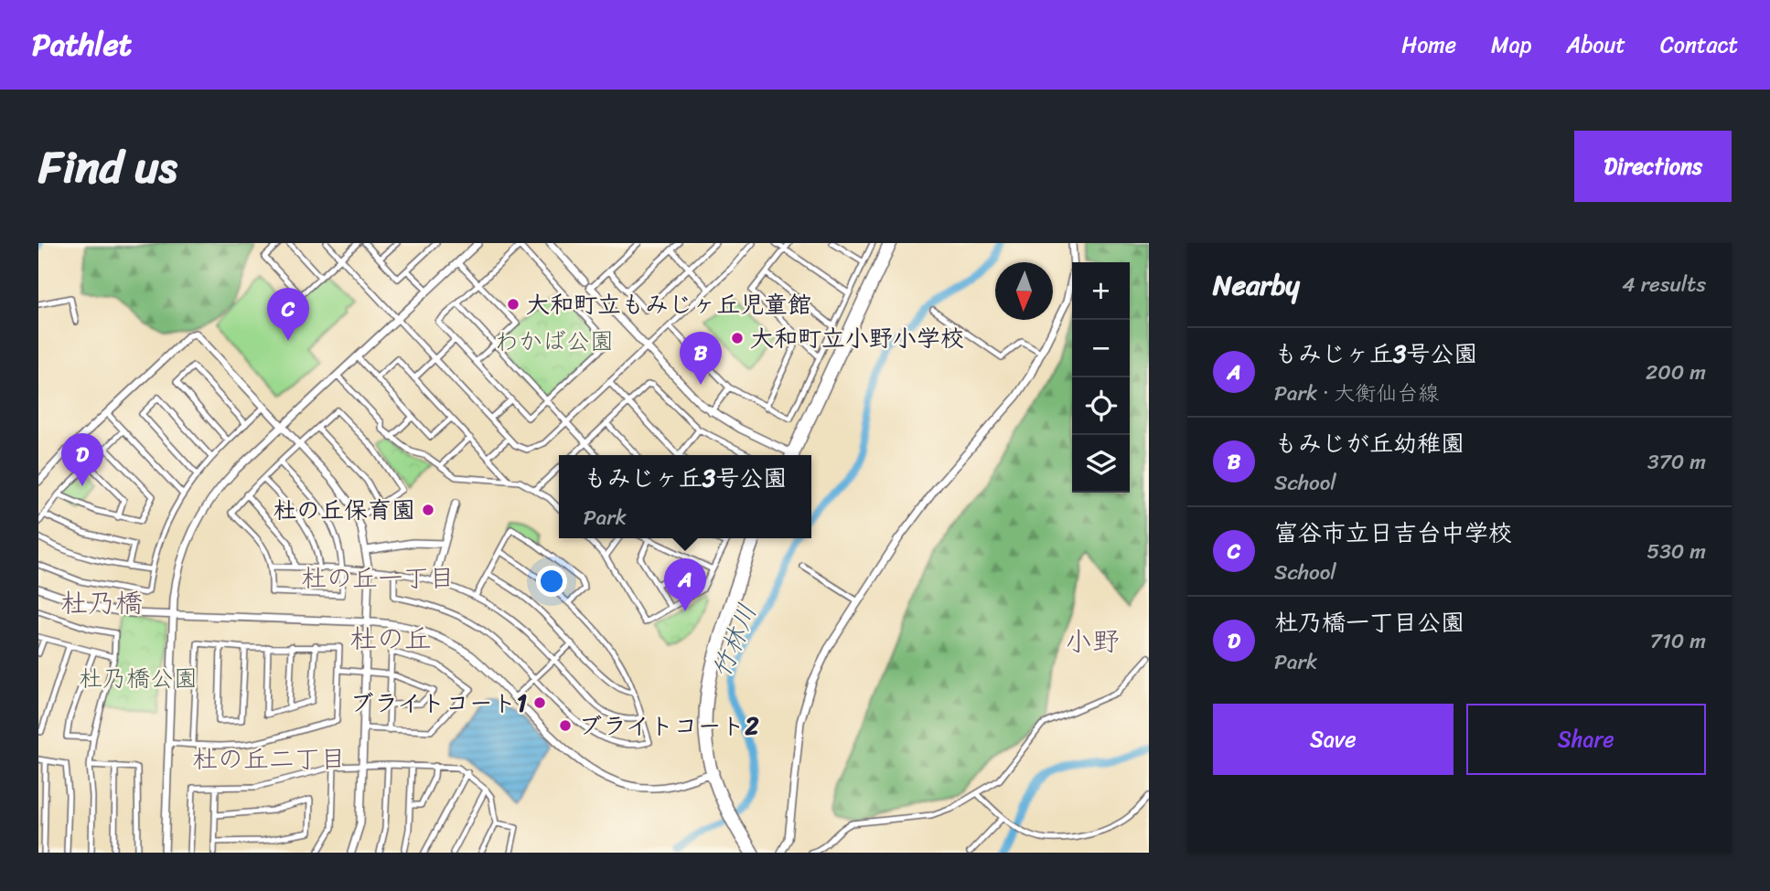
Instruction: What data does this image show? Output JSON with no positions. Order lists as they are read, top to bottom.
{
  "districts": [
    "杜の丘一丁目",
    "杜乃橋",
    "杜の丘",
    "小野",
    "杜の丘二丁目"
  ],
  "water": ["竹林川"],
  "parks": ["わかば公園", "杜乃橋公園"],
  "places": [
    "大和町立もみじヶ丘児童館",
    "大和町立小野小学校",
    "杜の丘保育園",
    "ブライトコート1",
    "ブライトコート2"
  ],
  "north": "bottom",
  "page": {
    "header": "Pathlet",
    "nav": [
      "Home",
      "Map",
      "About",
      "Contact"
    ],
    "title": "Find us",
    "buttons": [
      "Directions",
      ["Save", "Share"]
    ],
    "heading": ["Nearby", "4 results"],
    "map_buttons": ["+", "−"],
    "pins": [
      "C",
      "B",
      "D",
      "A"
    ],
    "list": [
      {
        "mark": "A",
        "name": "もみじヶ丘3号公園",
        "note": "Park · 大衡仙台線",
        "value": "200 m"
      },
      {
        "mark": "B",
        "name": "もみじが丘幼稚園",
        "note": "School",
        "value": "370 m"
      },
      {
        "mark": "C",
        "name": "富谷市立日吉台中学校",
        "note": "School",
        "value": "530 m"
      },
      {
        "mark": "D",
        "name": "杜乃橋一丁目公園",
        "note": "Park",
        "value": "710 m"
      }
    ],
    "popup": ["もみじヶ丘3号公園", "Park"]
  }
}
